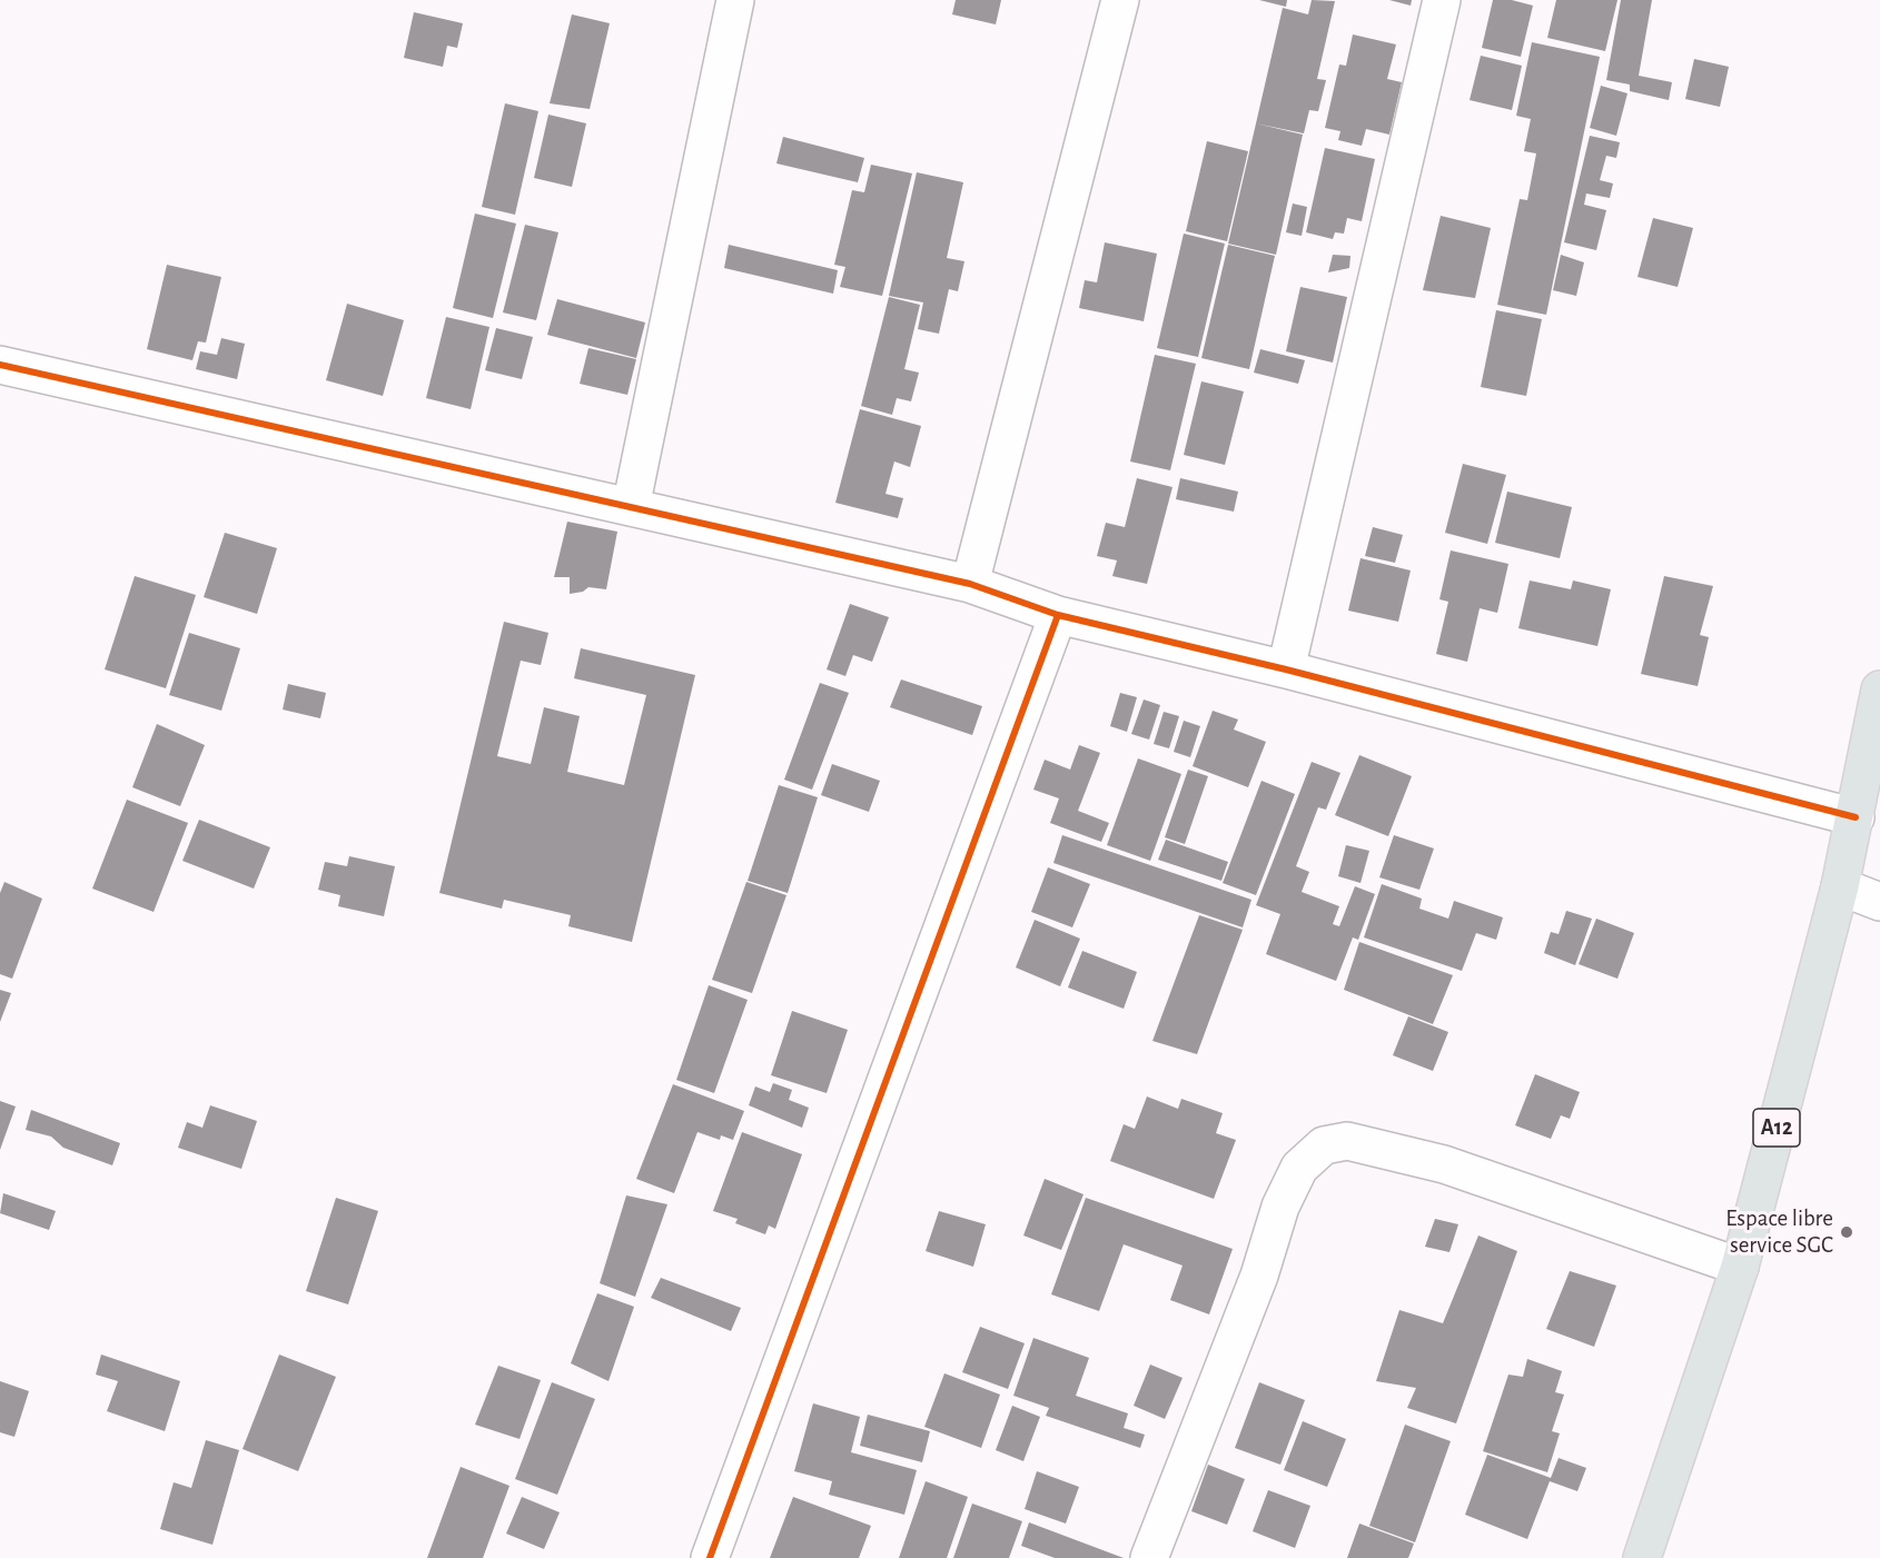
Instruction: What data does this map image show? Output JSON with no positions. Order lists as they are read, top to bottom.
{
  "streets": {
    "main road": ["A12"]
  },
  "places": ["Espace libre service SGC"]
}
